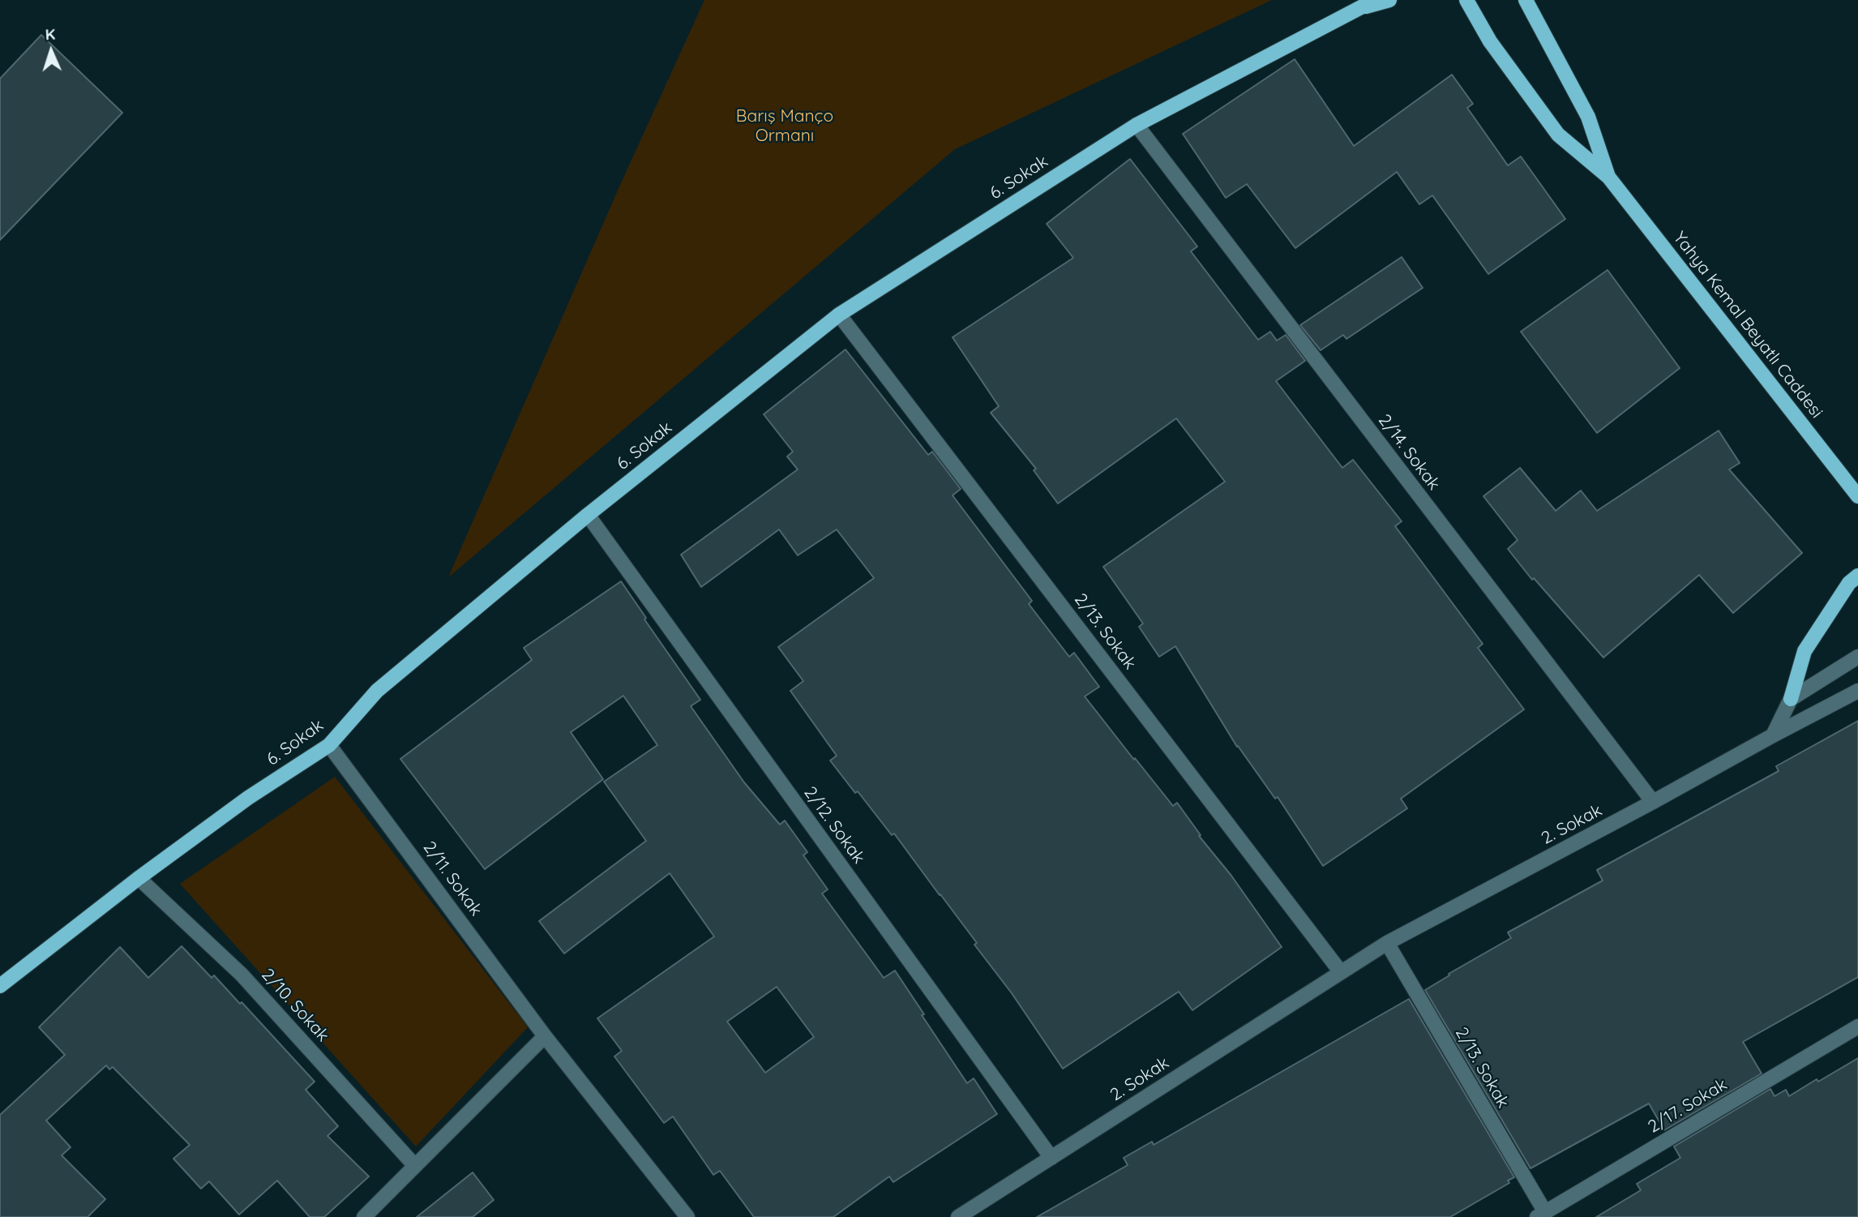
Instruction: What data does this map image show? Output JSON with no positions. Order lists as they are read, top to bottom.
{
  "streets": {
    "main road": ["6. Sokak", "Yahya Kemal Beyatlı Caddesi"],
    "street": [
      "2/14. Sokak",
      "2/13. Sokak",
      "2. Sokak",
      "2/12. Sokak",
      "2/11. Sokak",
      "2/10. Sokak",
      "2/17. Sokak"
    ]
  },
  "crossings": [
    ["6. Sokak", "2/14. Sokak"],
    ["6. Sokak", "2/13. Sokak"],
    ["6. Sokak", "2/12. Sokak"],
    ["6. Sokak", "2/11. Sokak"],
    ["6. Sokak", "2/10. Sokak"],
    ["2/14. Sokak", "2. Sokak"],
    ["2/13. Sokak", "2. Sokak"],
    ["2/13. Sokak", "2/17. Sokak"],
    ["2. Sokak", "2/12. Sokak"]
  ],
  "parks": ["Barış Manço Ormanı"],
  "north": "top"
}
